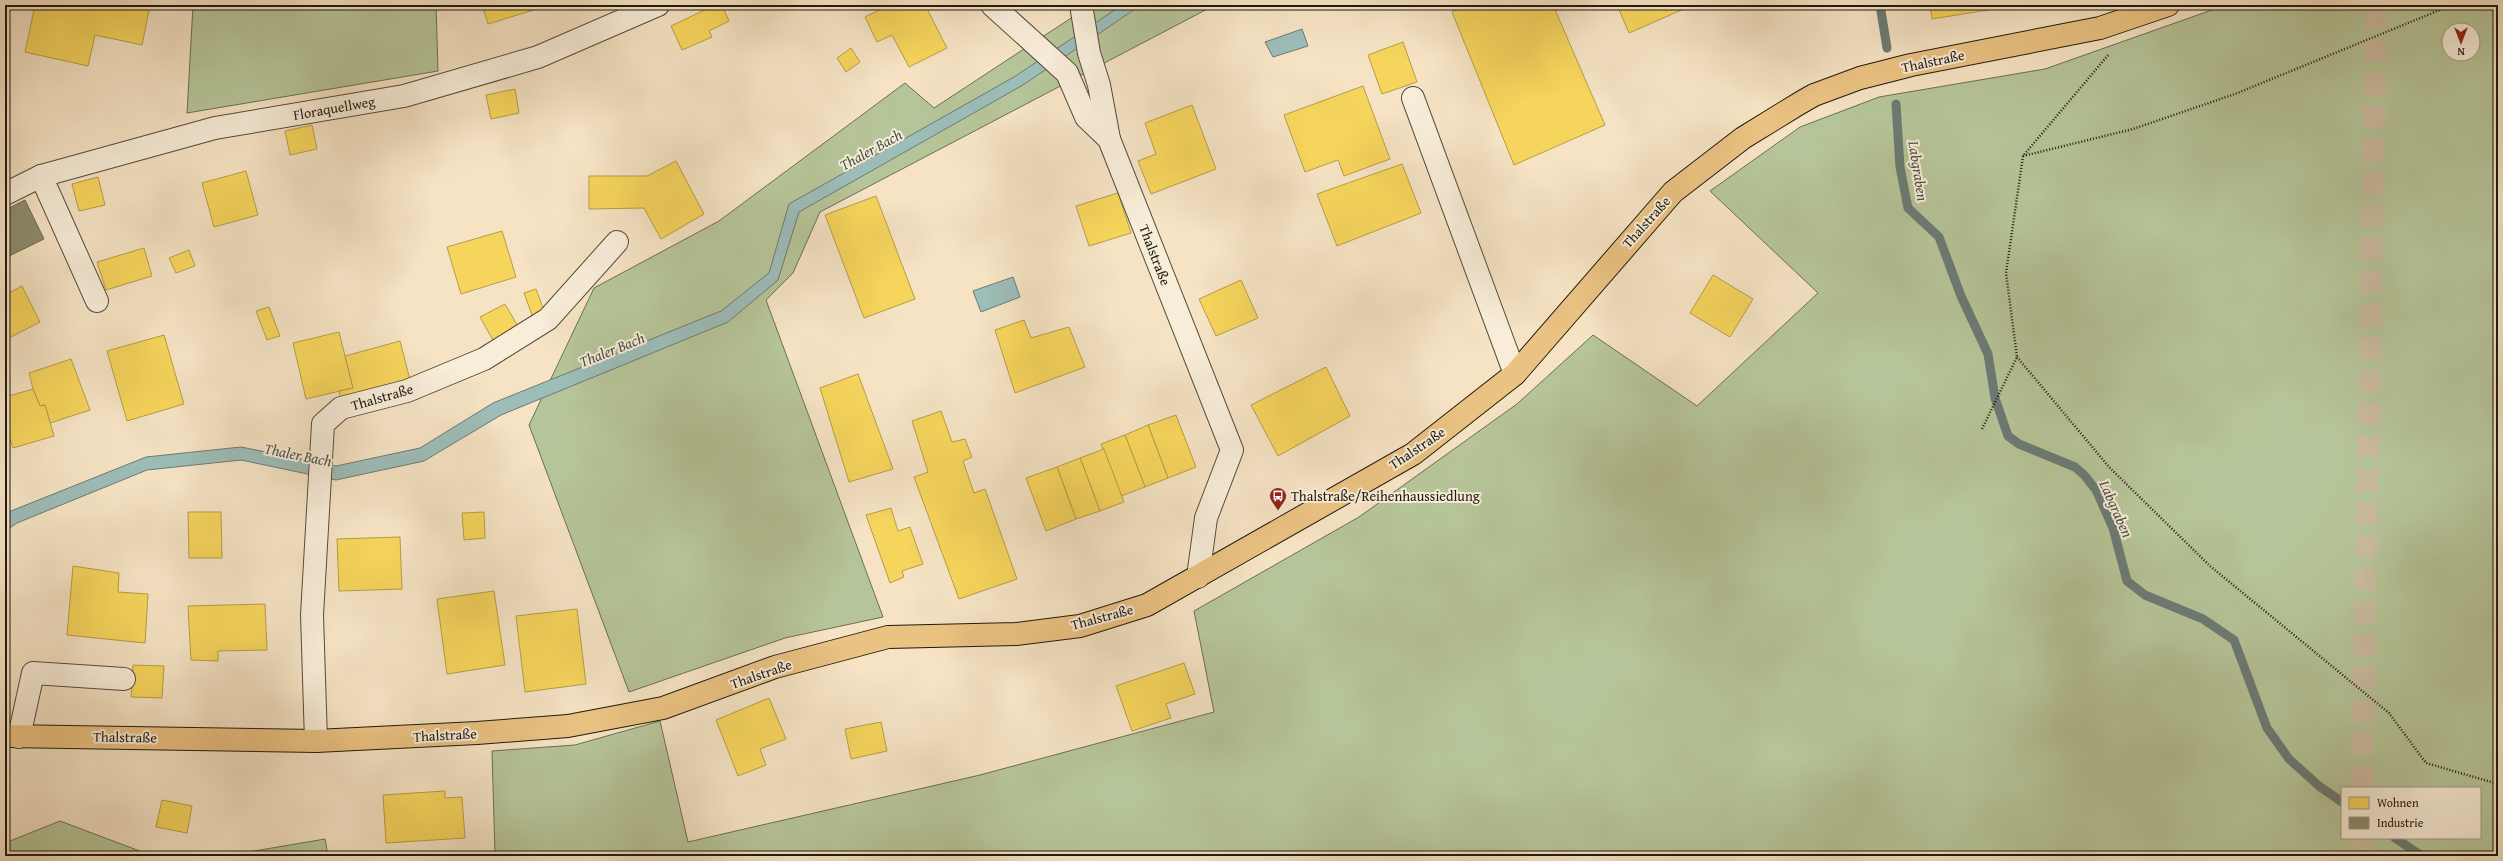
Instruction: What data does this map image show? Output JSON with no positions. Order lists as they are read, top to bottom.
{
  "streets": {
    "main road": ["Thalstraße"],
    "street": ["Floraquellweg"]
  },
  "water": ["Thaler Bach", "Labgraben"],
  "places": {
    "bus stop": ["Thalstraße/Reihenhaussiedlung"]
  },
  "legend": ["Wohnen", "Industrie"],
  "north": "bottom"
}
